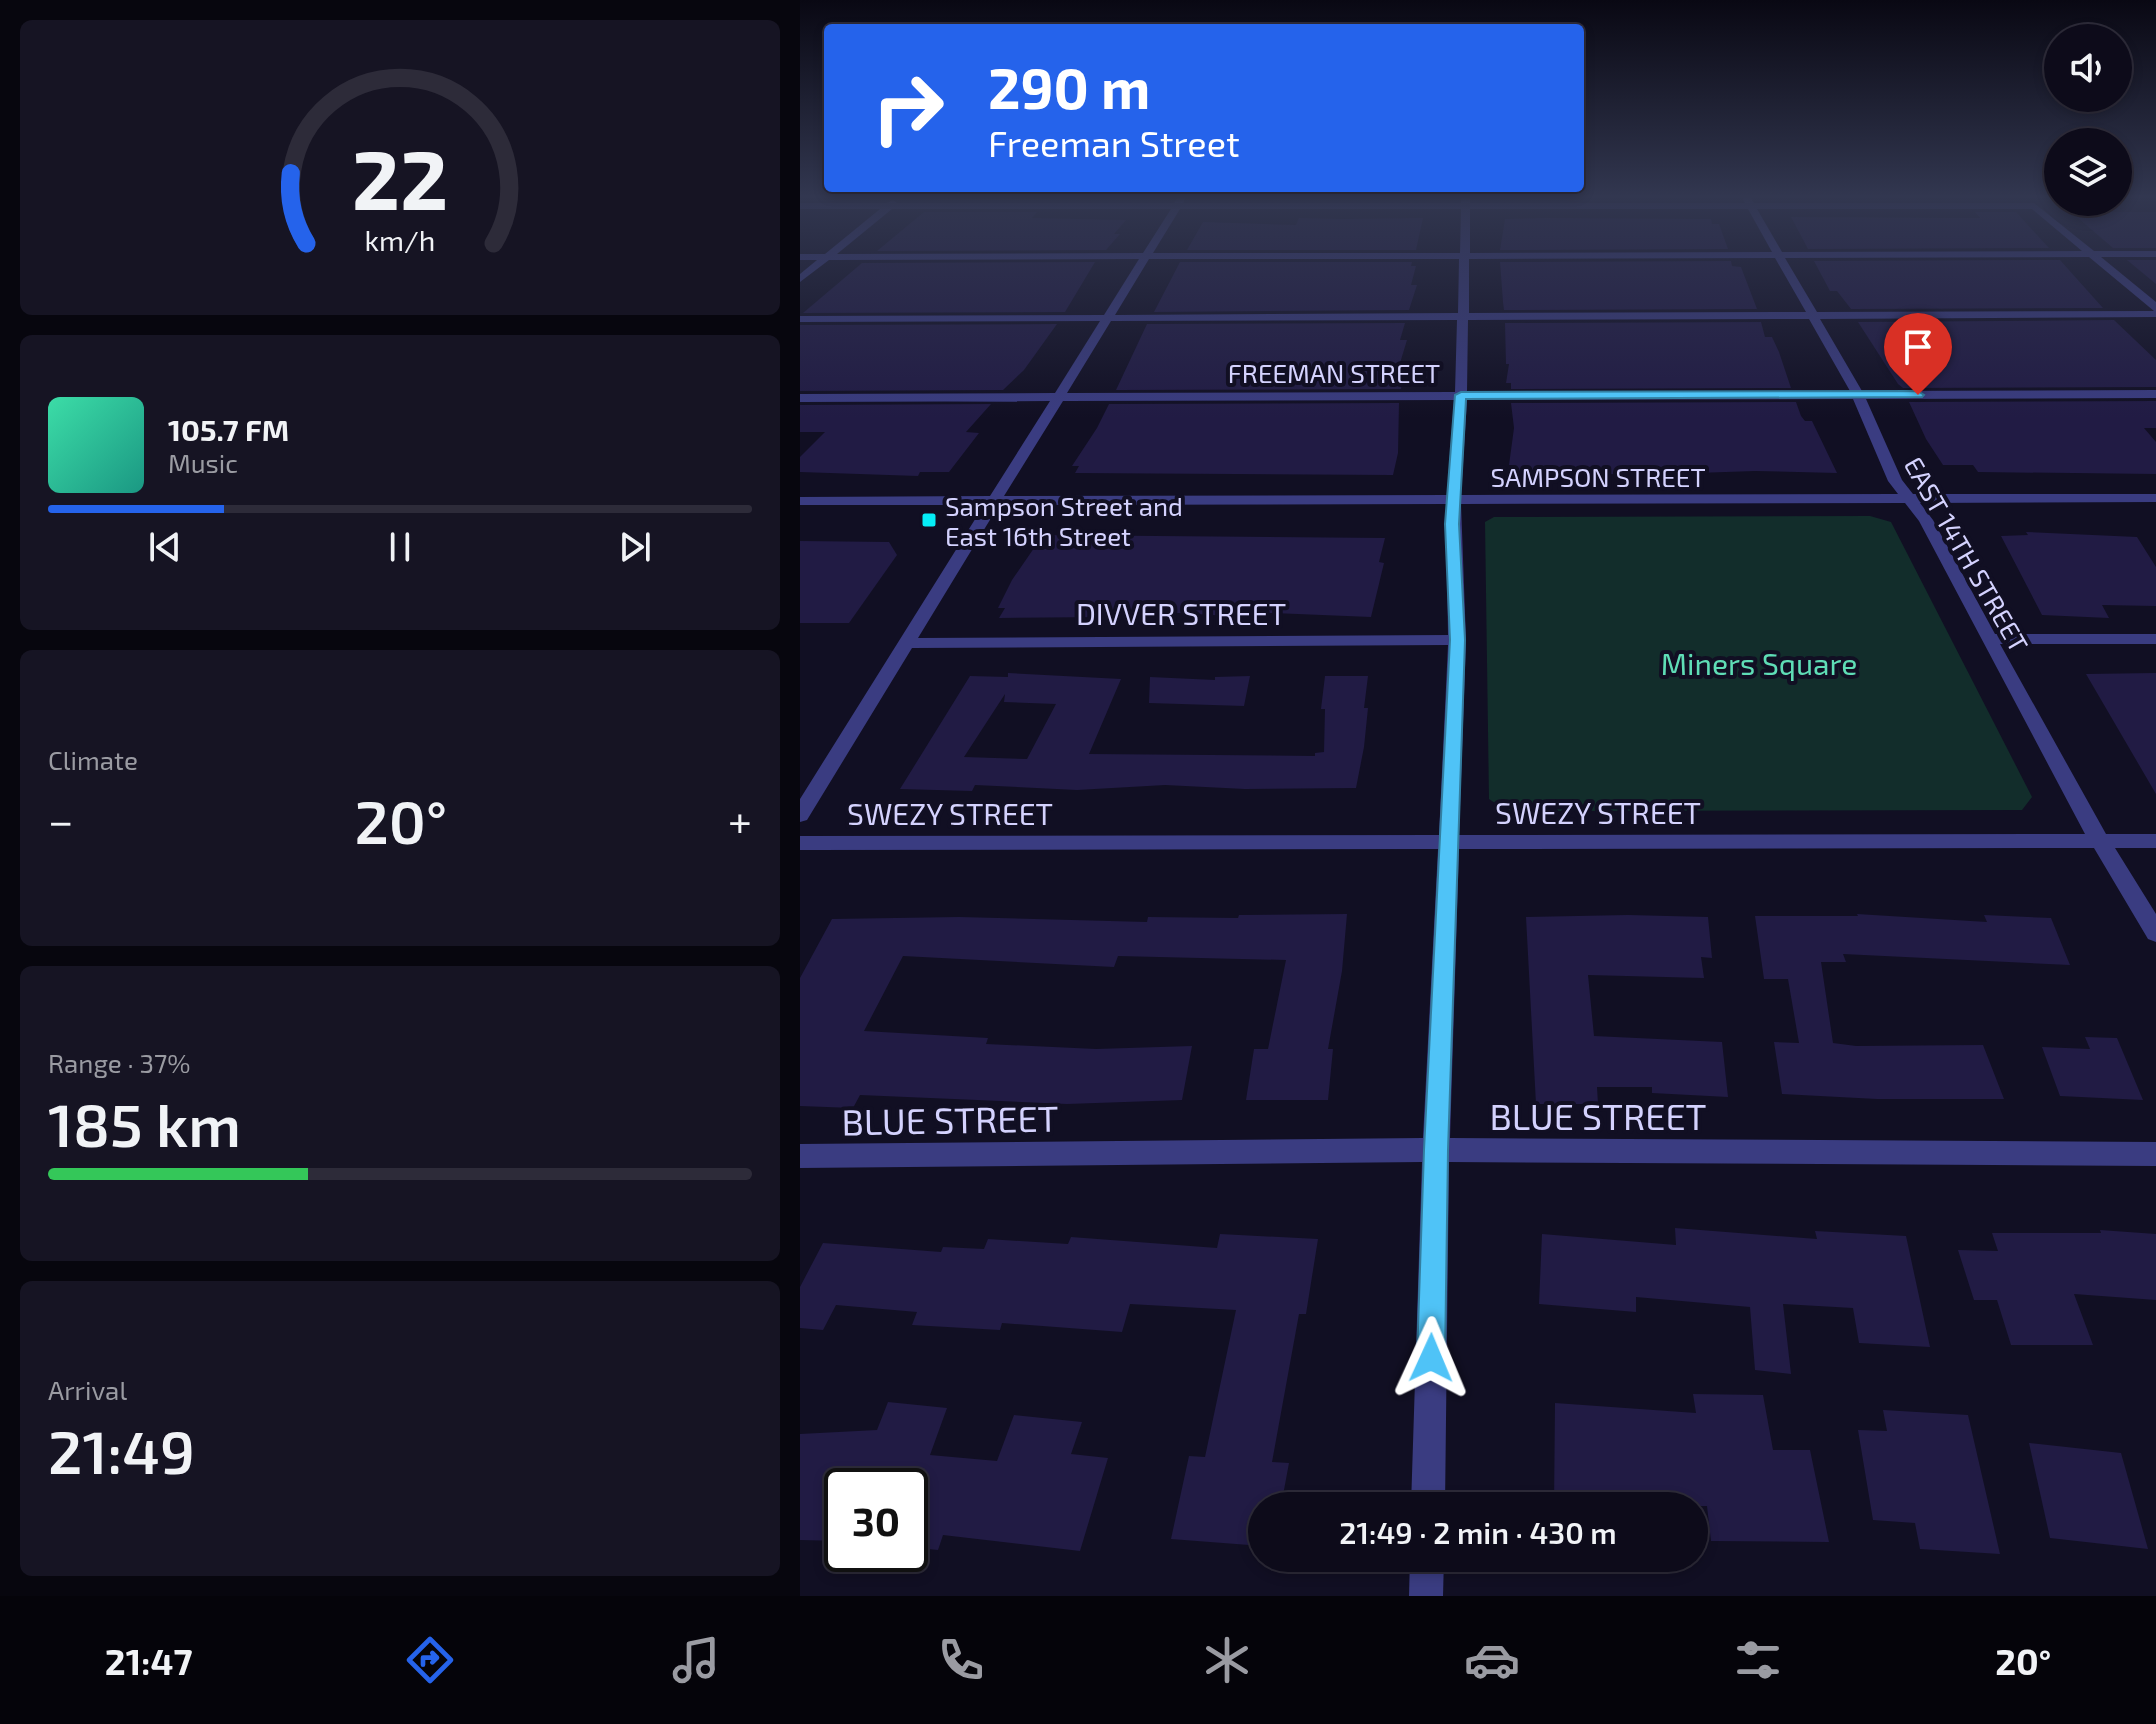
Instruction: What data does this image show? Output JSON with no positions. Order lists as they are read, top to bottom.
{
  "streets": {
    "street": [
      "FREEMAN STREET",
      "SAMPSON STREET",
      "EAST 14TH STREET",
      "DIVVER STREET",
      "SWEZY STREET",
      "BLUE STREET"
    ]
  },
  "crossings": [
    ["FREEMAN STREET", "EAST 14TH STREET"],
    ["SAMPSON STREET", "EAST 14TH STREET"],
    ["EAST 14TH STREET", "SWEZY STREET"]
  ],
  "parks": ["Miners Square"],
  "places": {
    "transit": ["Sampson Street and East 16th Street"]
  },
  "page": {
    "turn": ["290 m", "Freeman Street"],
    "song": ["105.7 FM", "Music"],
    "tile": [
      "Climate",
      ["Range · 37%", "185 km"],
      ["Arrival", "21:49"]
    ],
    "heat": ["−", "20°", "+"],
    "limit": "30",
    "trip": "21:49 · 2 min · 430 m",
    "tabs": ["21:47", "20°"],
    "gauge": ["22", "km/h"]
  }
}
